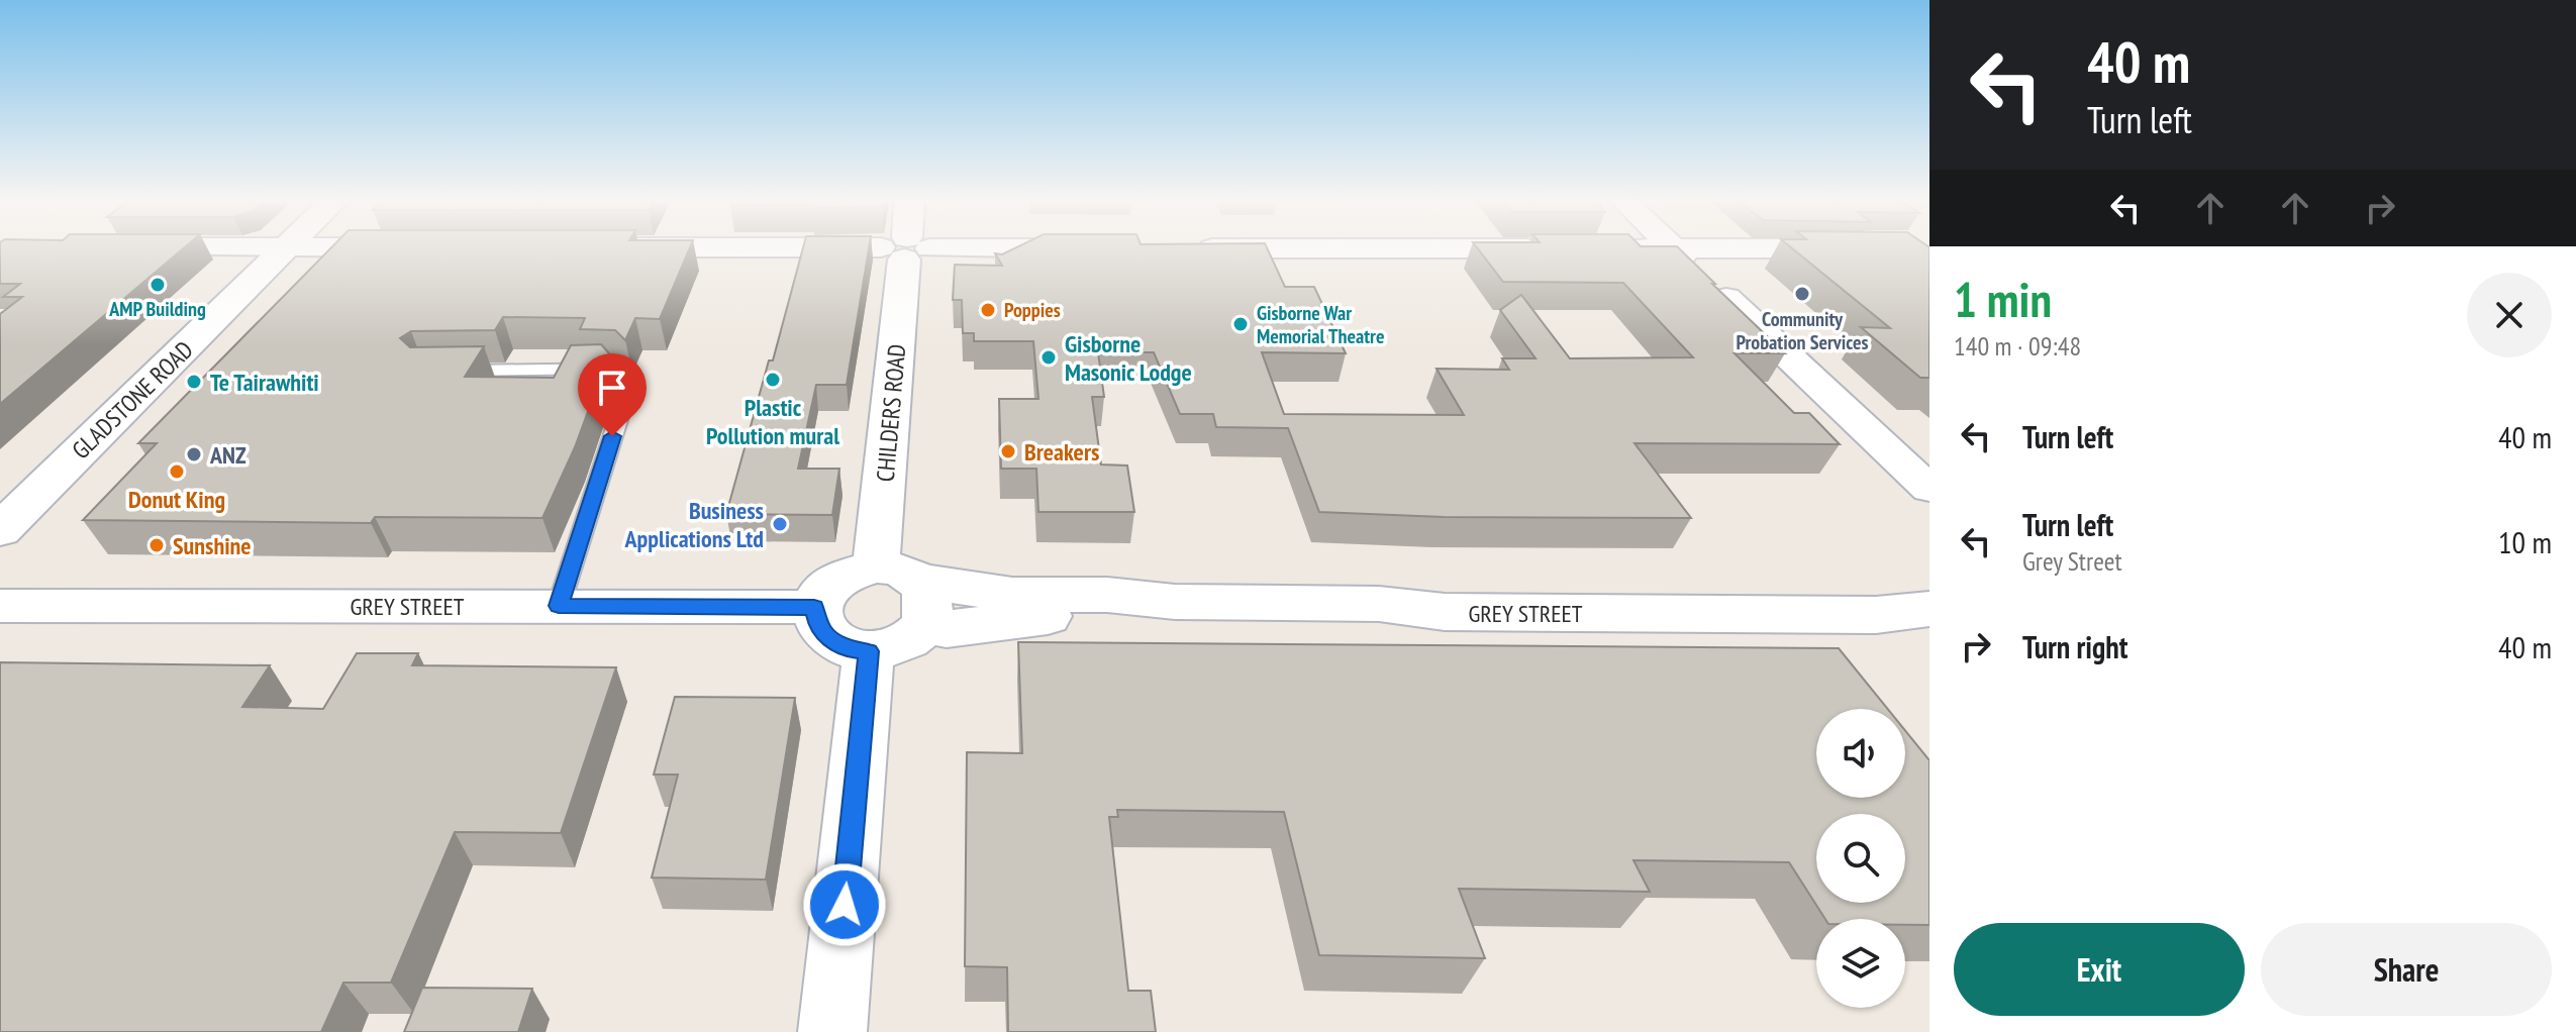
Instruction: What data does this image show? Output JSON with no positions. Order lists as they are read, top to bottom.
{
  "streets": {
    "street": ["GLADSTONE ROAD", "CHILDERS ROAD", "GREY STREET"]
  },
  "crossings": [
    ["CHILDERS ROAD", "GREY STREET"]
  ],
  "places": [
    "AMP Building",
    "Community Probation Services",
    "Poppies",
    "Gisborne War Memorial Theatre",
    "Gisborne Masonic Lodge",
    "Plastic Pollution mural",
    "Te Tairawhiti",
    "Breakers",
    "ANZ",
    "Donut King",
    "Business Applications Ltd",
    "Sunshine"
  ],
  "page": {
    "turn": ["40 m", "Turn left"],
    "heading": ["1 min", "140 m · 09:48"],
    "list": [
      {
        "name": "Turn left",
        "value": "40 m"
      },
      {
        "name": "Turn left",
        "note": "Grey Street",
        "value": "10 m"
      },
      {
        "name": "Turn right",
        "value": "40 m"
      }
    ],
    "buttons": ["Exit", "Share"]
  }
}
